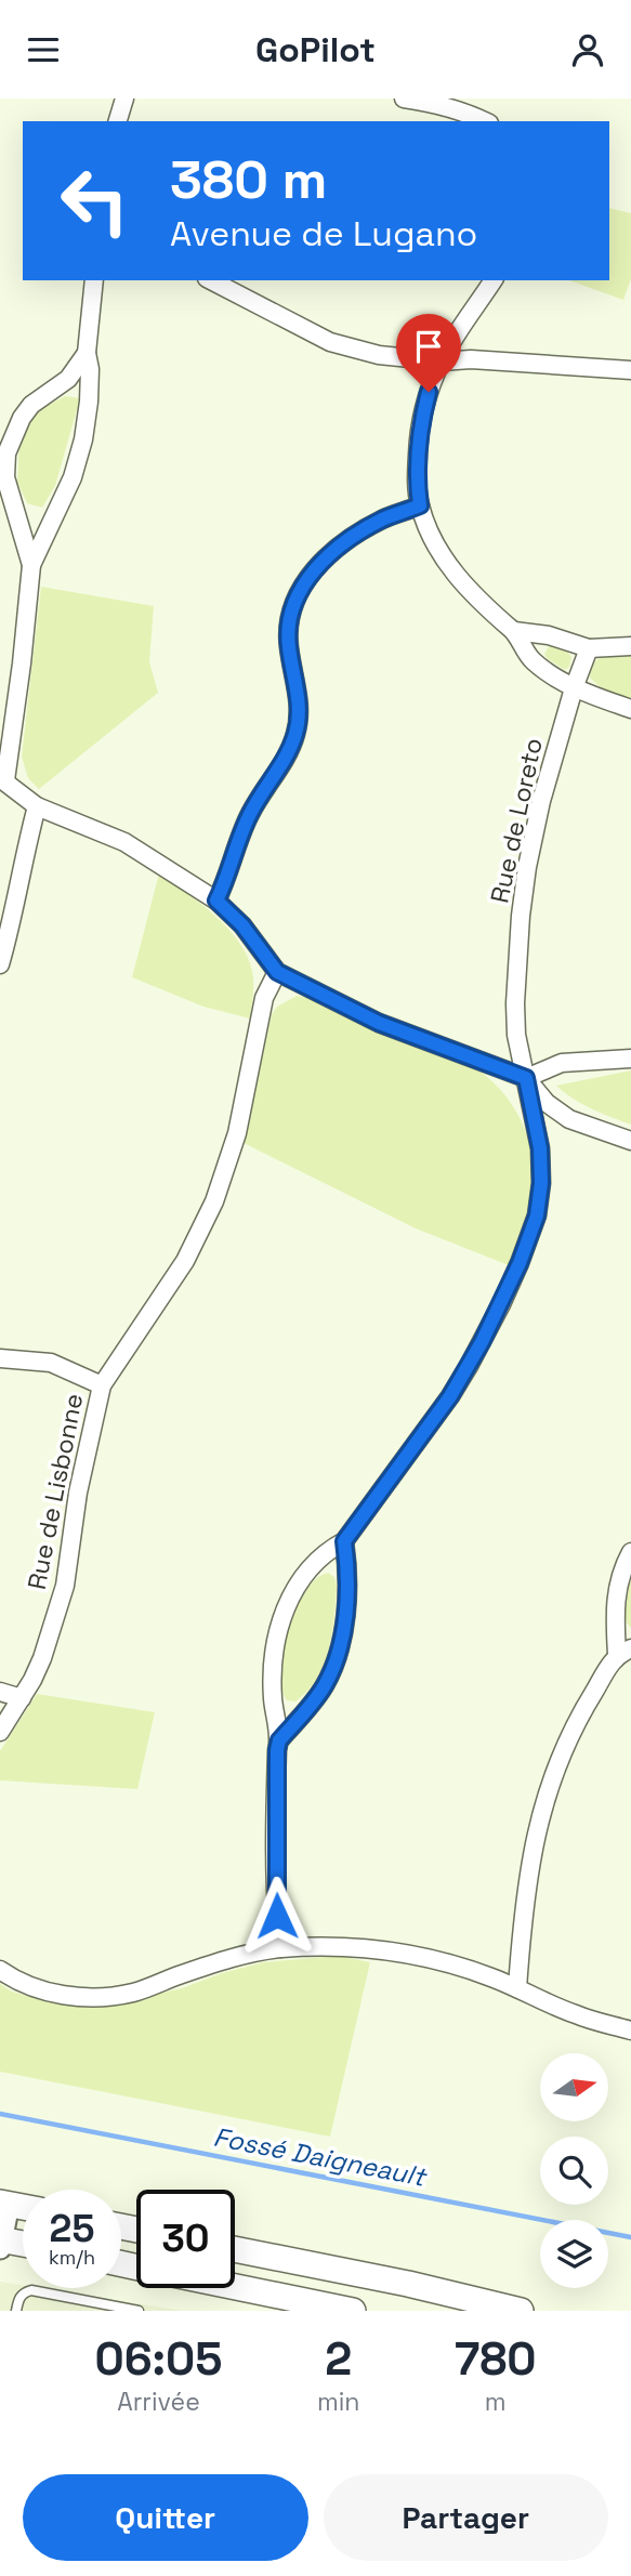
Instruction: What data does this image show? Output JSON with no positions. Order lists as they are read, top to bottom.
{
  "streets": {
    "street": ["Rue de Loreto", "Rue de Lisbonne"]
  },
  "water": ["Fossé Daigneault"],
  "north": "right",
  "page": {
    "header": "GoPilot",
    "turn": ["380 m", "Avenue de Lugano"],
    "speed": "25 km/h",
    "limit": "30",
    "eta": [
      "06:05",
      "Arrivée",
      "2",
      "min",
      "780",
      "m"
    ],
    "buttons": ["Quitter", "Partager"]
  }
}
